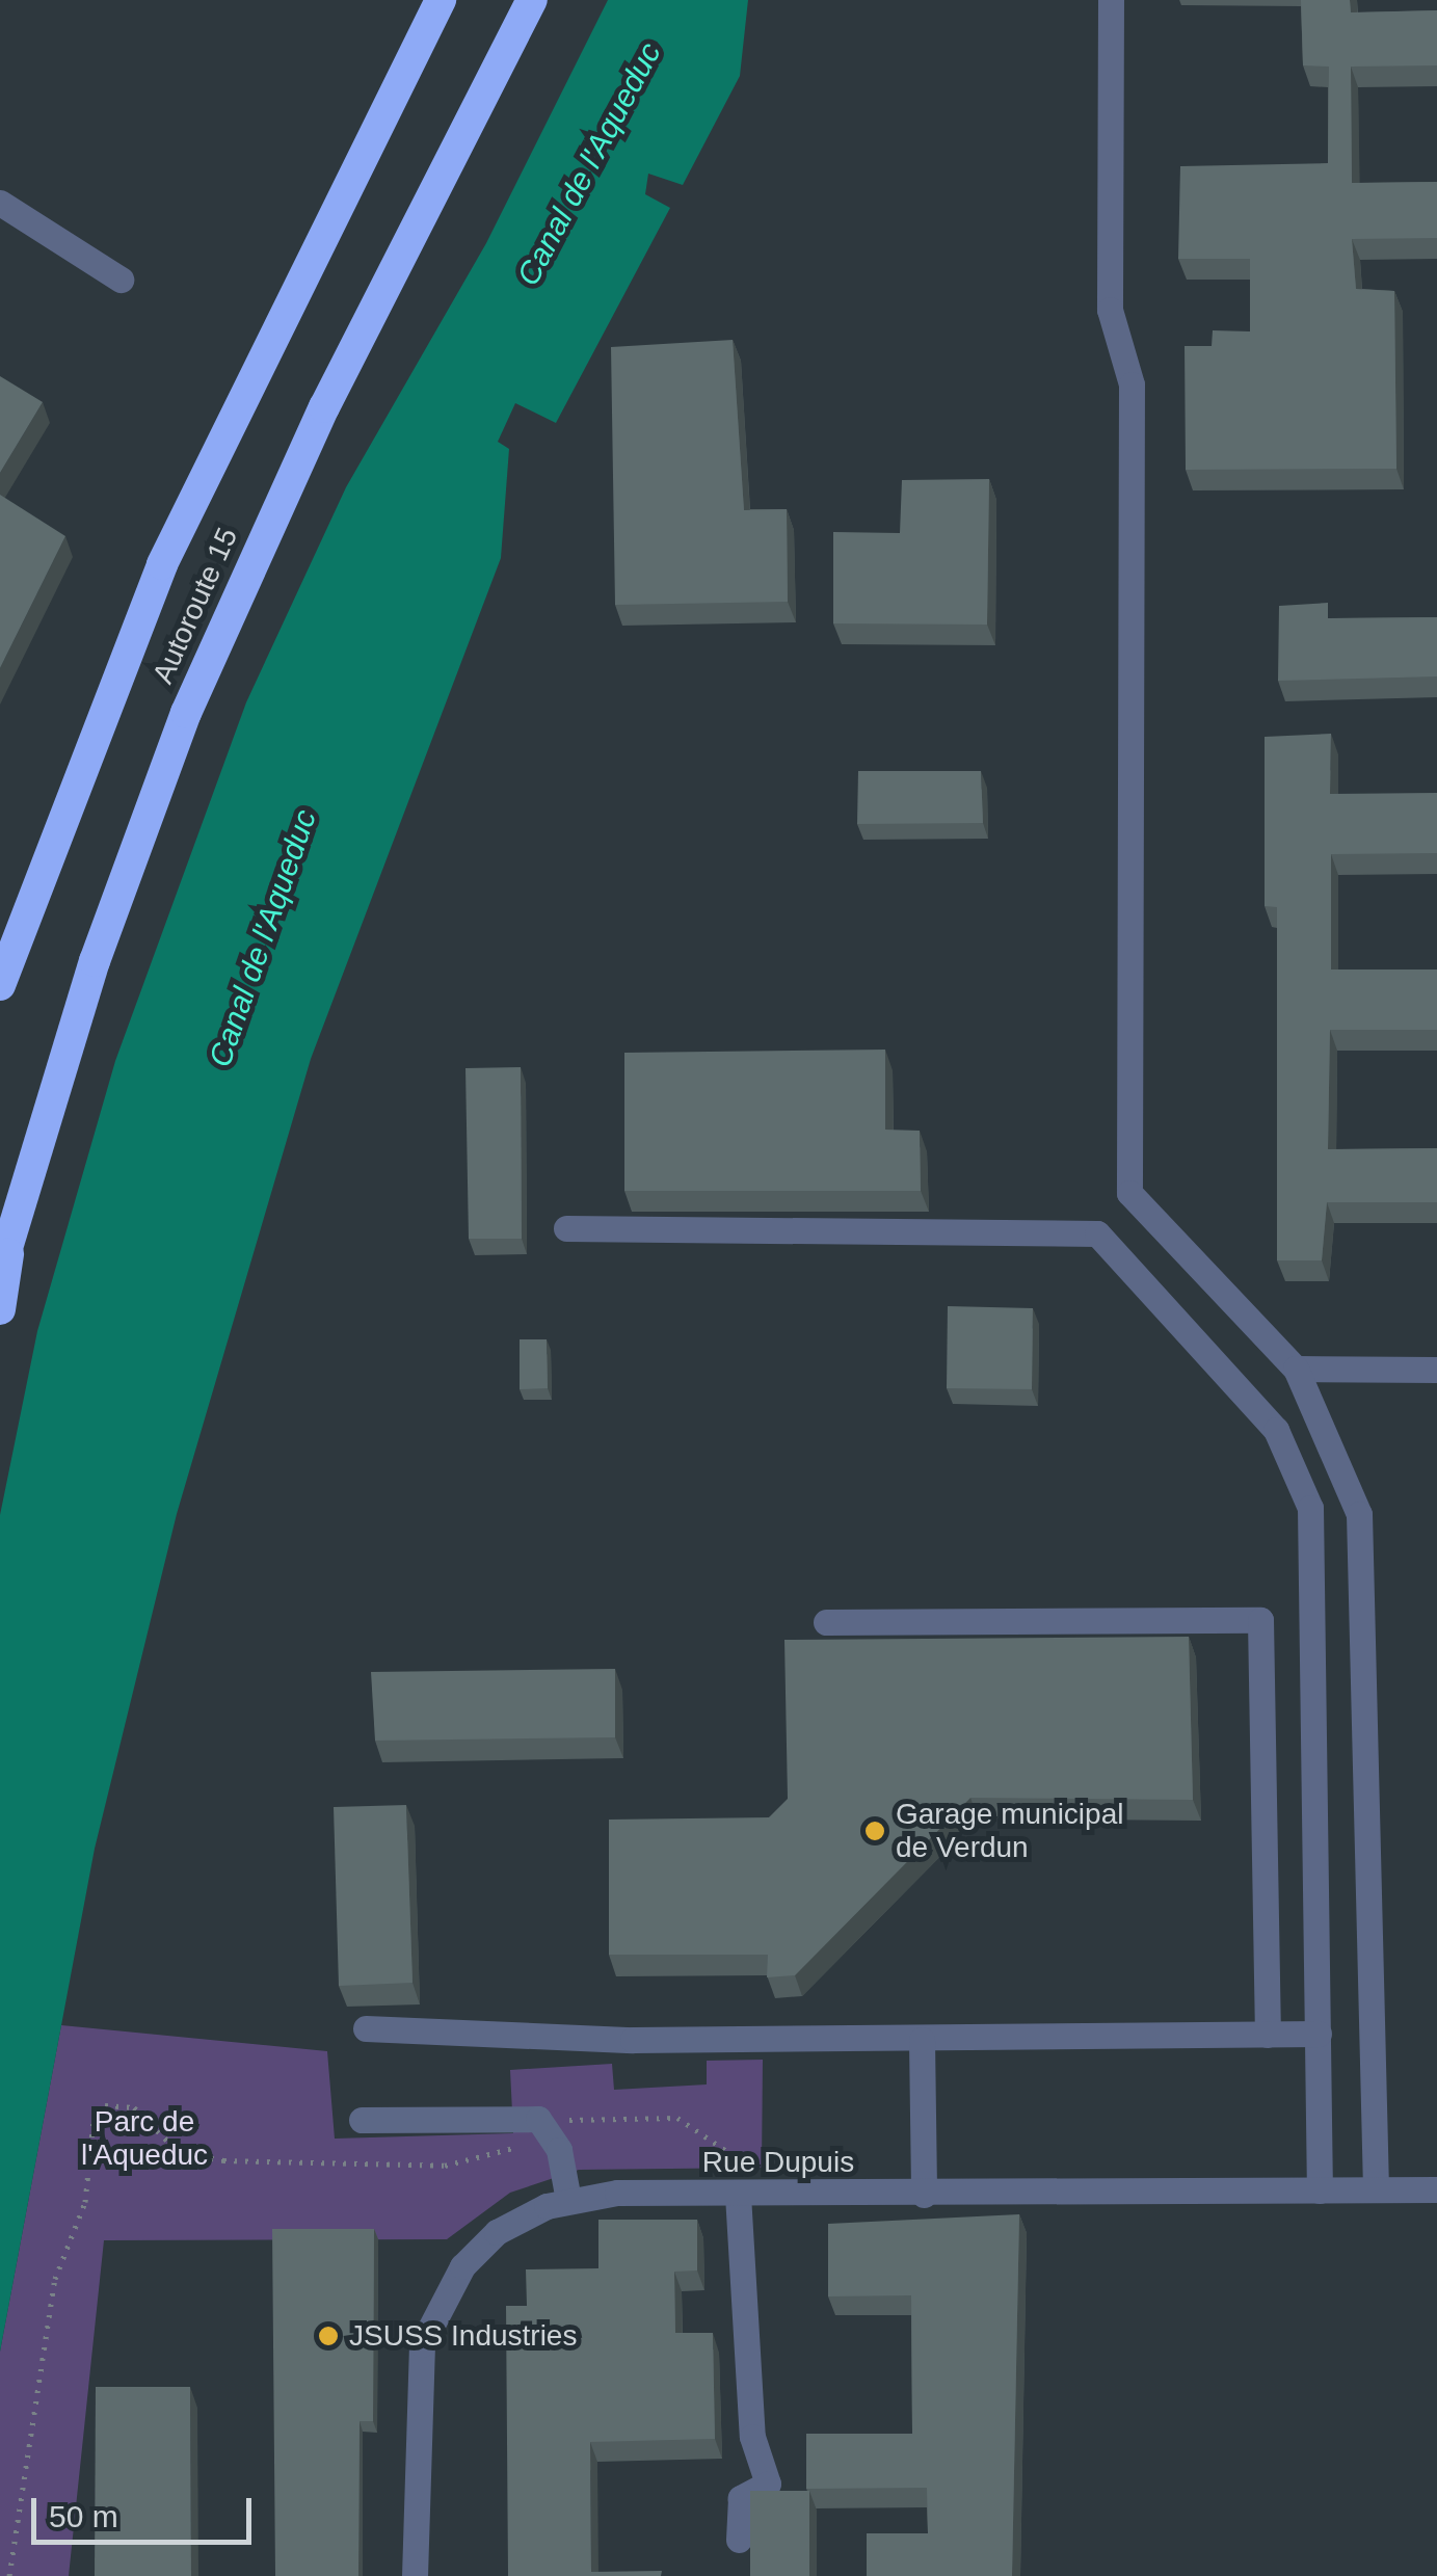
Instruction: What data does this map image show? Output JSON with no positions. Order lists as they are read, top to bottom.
{
  "streets": {
    "highway": ["Autoroute 15"],
    "street": ["Rue Dupuis"]
  },
  "water": ["Canal de l'Aqueduc"],
  "parks": ["Parc de l'Aqueduc"],
  "places": ["Garage municipal de Verdun", "JSUSS Industries"],
  "scale_bar": "50 m"
}
